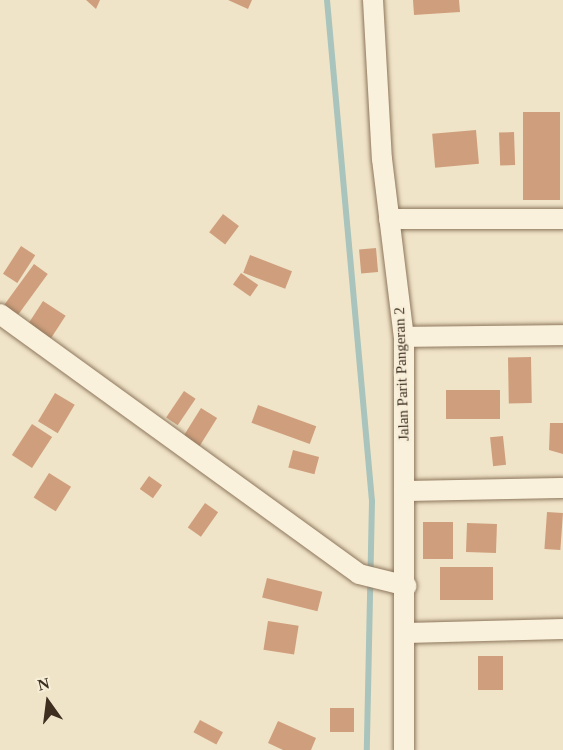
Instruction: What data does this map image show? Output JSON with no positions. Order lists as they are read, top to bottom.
{
  "streets": {
    "street": ["Jalan Parit Pangeran 2"]
  },
  "north": "top"
}
